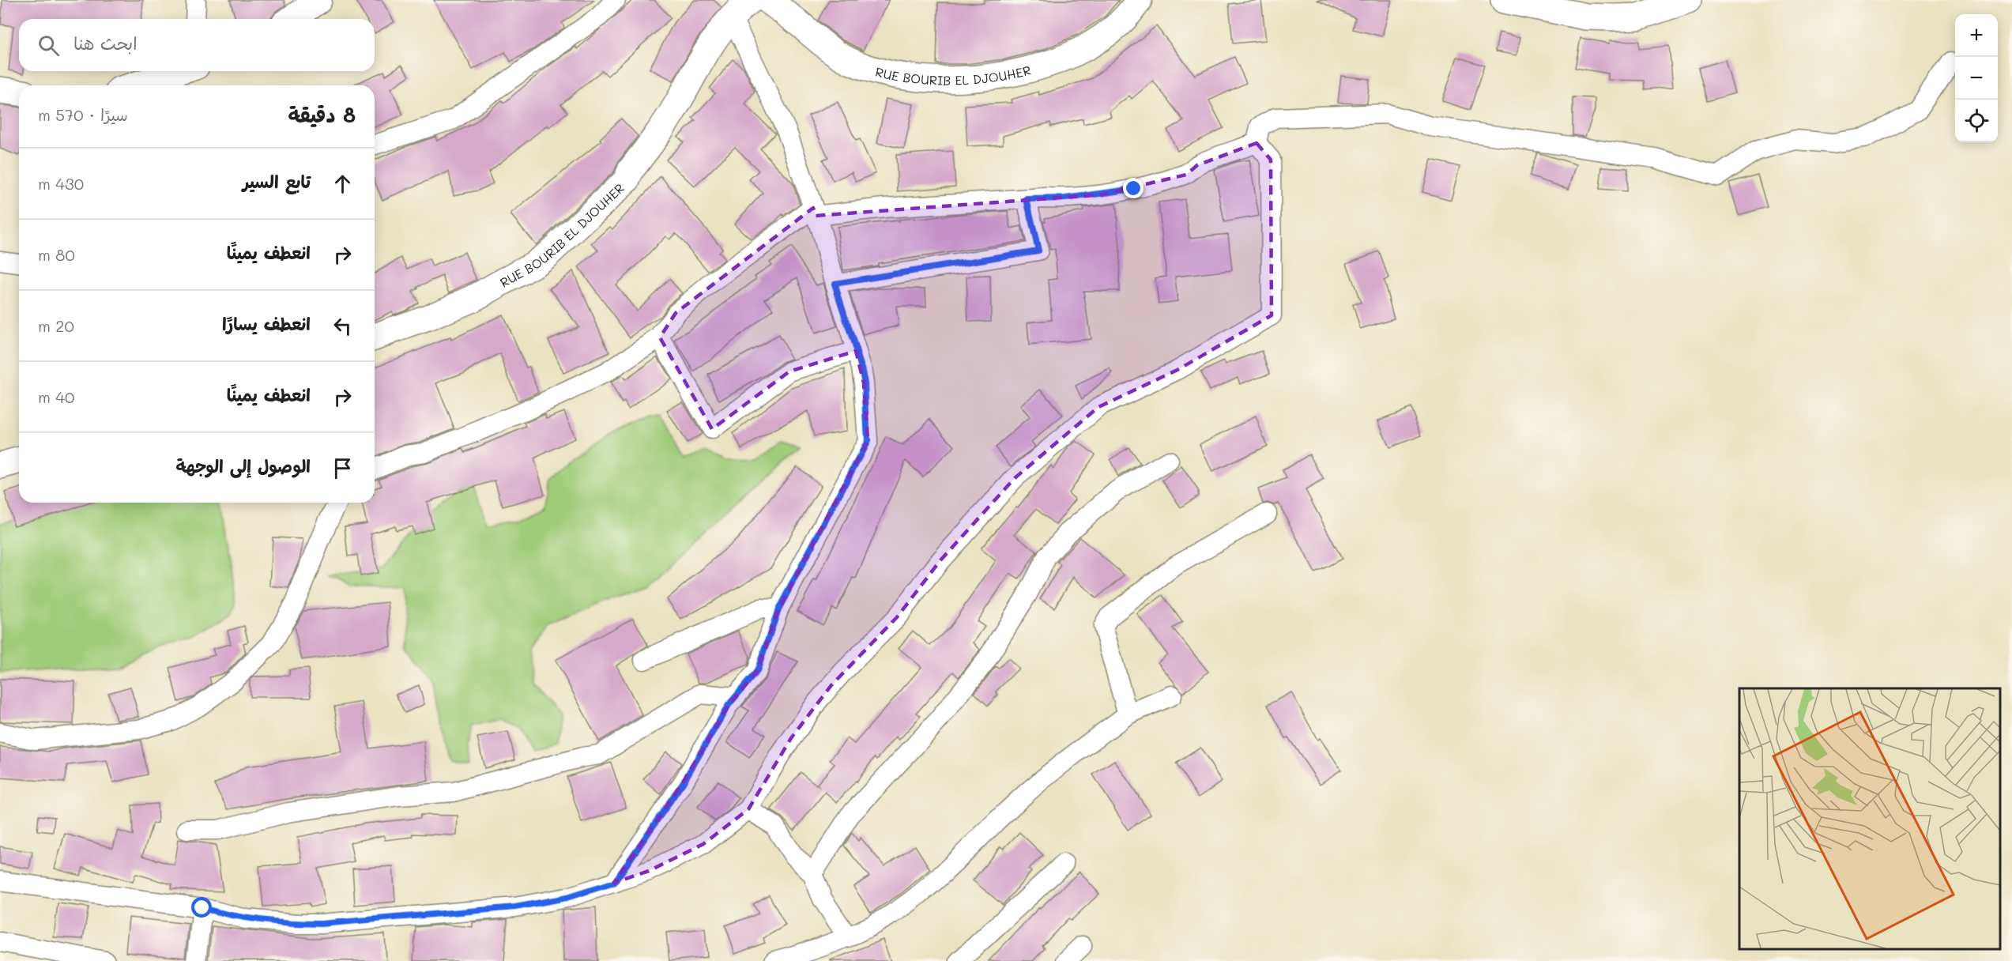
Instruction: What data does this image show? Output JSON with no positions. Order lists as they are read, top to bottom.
{
  "streets": {
    "main road": ["RUE BOURIB EL DJOUHER"]
  },
  "page": {
    "map_buttons": ["+", "−"],
    "search": "ابحث هنا",
    "heading": ["8 دقيقة", "سيرًا · 570 m"],
    "list": [
      ["تابع السير", "430 m"],
      ["انعطف يمينًا", "80 m"],
      ["انعطف يسارًا", "20 m"],
      ["انعطف يمينًا", "40 m"],
      "الوصول إلى الوجهة"
    ]
  }
}
